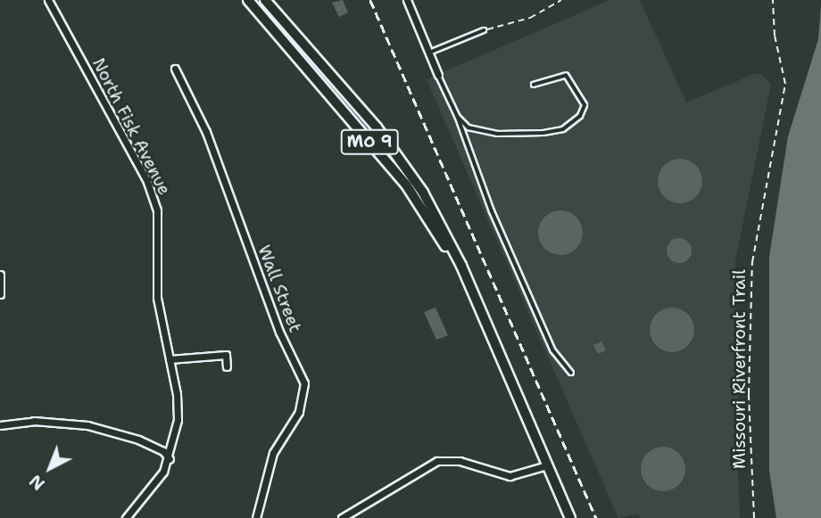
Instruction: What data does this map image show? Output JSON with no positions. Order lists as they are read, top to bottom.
{
  "streets": {
    "main road": ["MO 9"],
    "street": ["North Fisk Avenue", "Wall Street"],
    "path": ["Missouri Riverfront Trail"]
  },
  "north": "bottom left"
}
